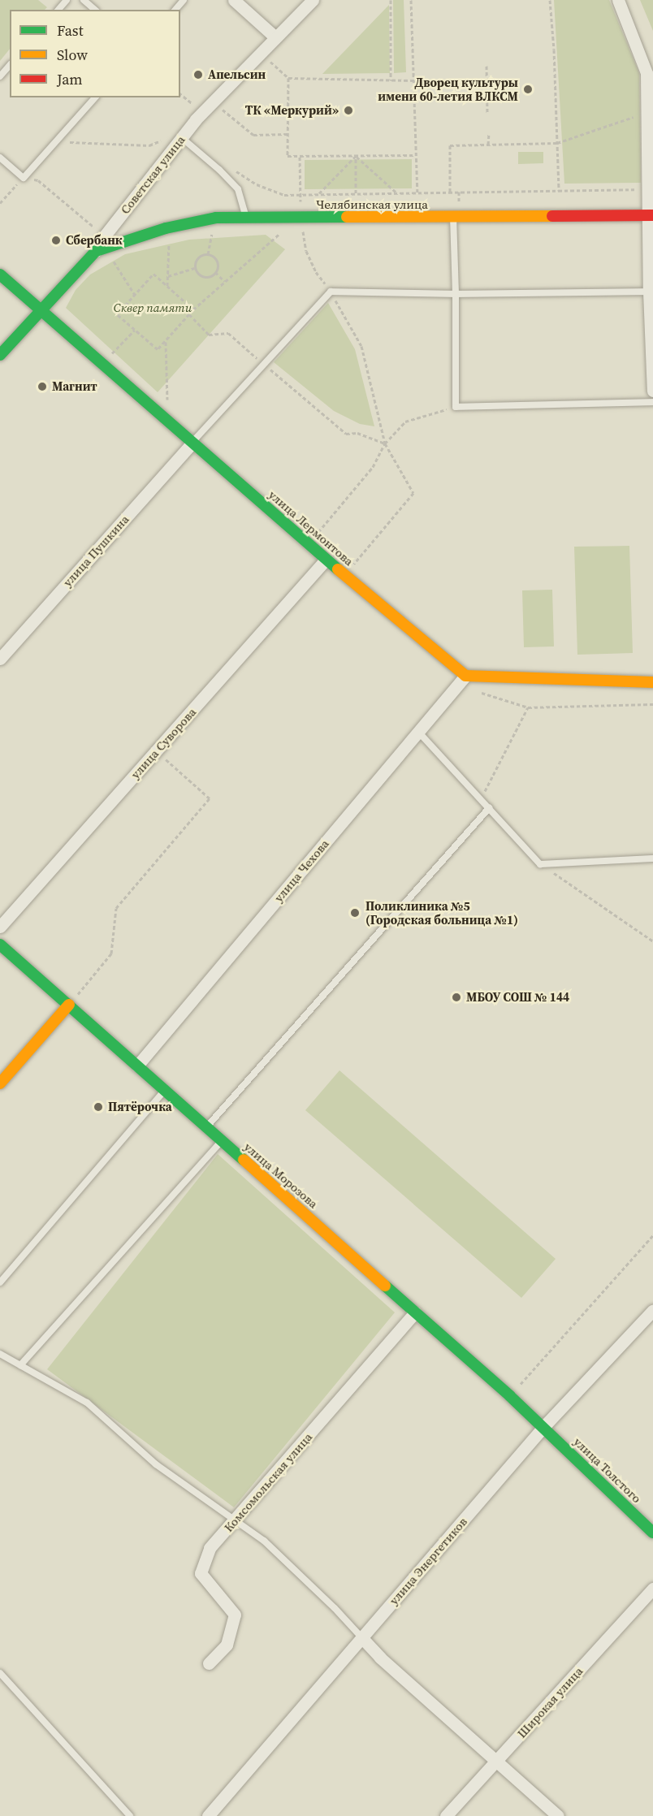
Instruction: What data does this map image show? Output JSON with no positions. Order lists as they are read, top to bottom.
{
  "streets": {
    "street": [
      "Советская улица",
      "Челябинская улица",
      "улица Лермонтова",
      "улица Пушкина",
      "улица Суворова",
      "улица Чехова",
      "улица Морозова",
      "улица Толстого",
      "Комсомольская улица",
      "улица Энергетиков",
      "Широкая улица"
    ]
  },
  "crossings": [
    ["Советская улица", "Челябинская улица"],
    ["Советская улица", "улица Лермонтова"],
    ["улица Лермонтова", "улица Пушкина"],
    ["улица Лермонтова", "улица Суворова"],
    ["улица Лермонтова", "улица Чехова"],
    ["улица Чехова", "улица Морозова"],
    ["улица Морозова", "улица Толстого"],
    ["улица Морозова", "Комсомольская улица"],
    ["улица Морозова", "улица Энергетиков"],
    ["улица Толстого", "улица Энергетиков"]
  ],
  "parks": ["Сквер памяти"],
  "places": [
    "Апельсин",
    "Дворец культуры имени 60-летия ВЛКСМ",
    "ТК «Меркурий»",
    "Сбербанк",
    "Магнит",
    "Поликлиника №5 (Городская больница №1)",
    "МБОУ СОШ № 144",
    "Пятёрочка"
  ],
  "legend": ["Fast", "Slow", "Jam"]
}
